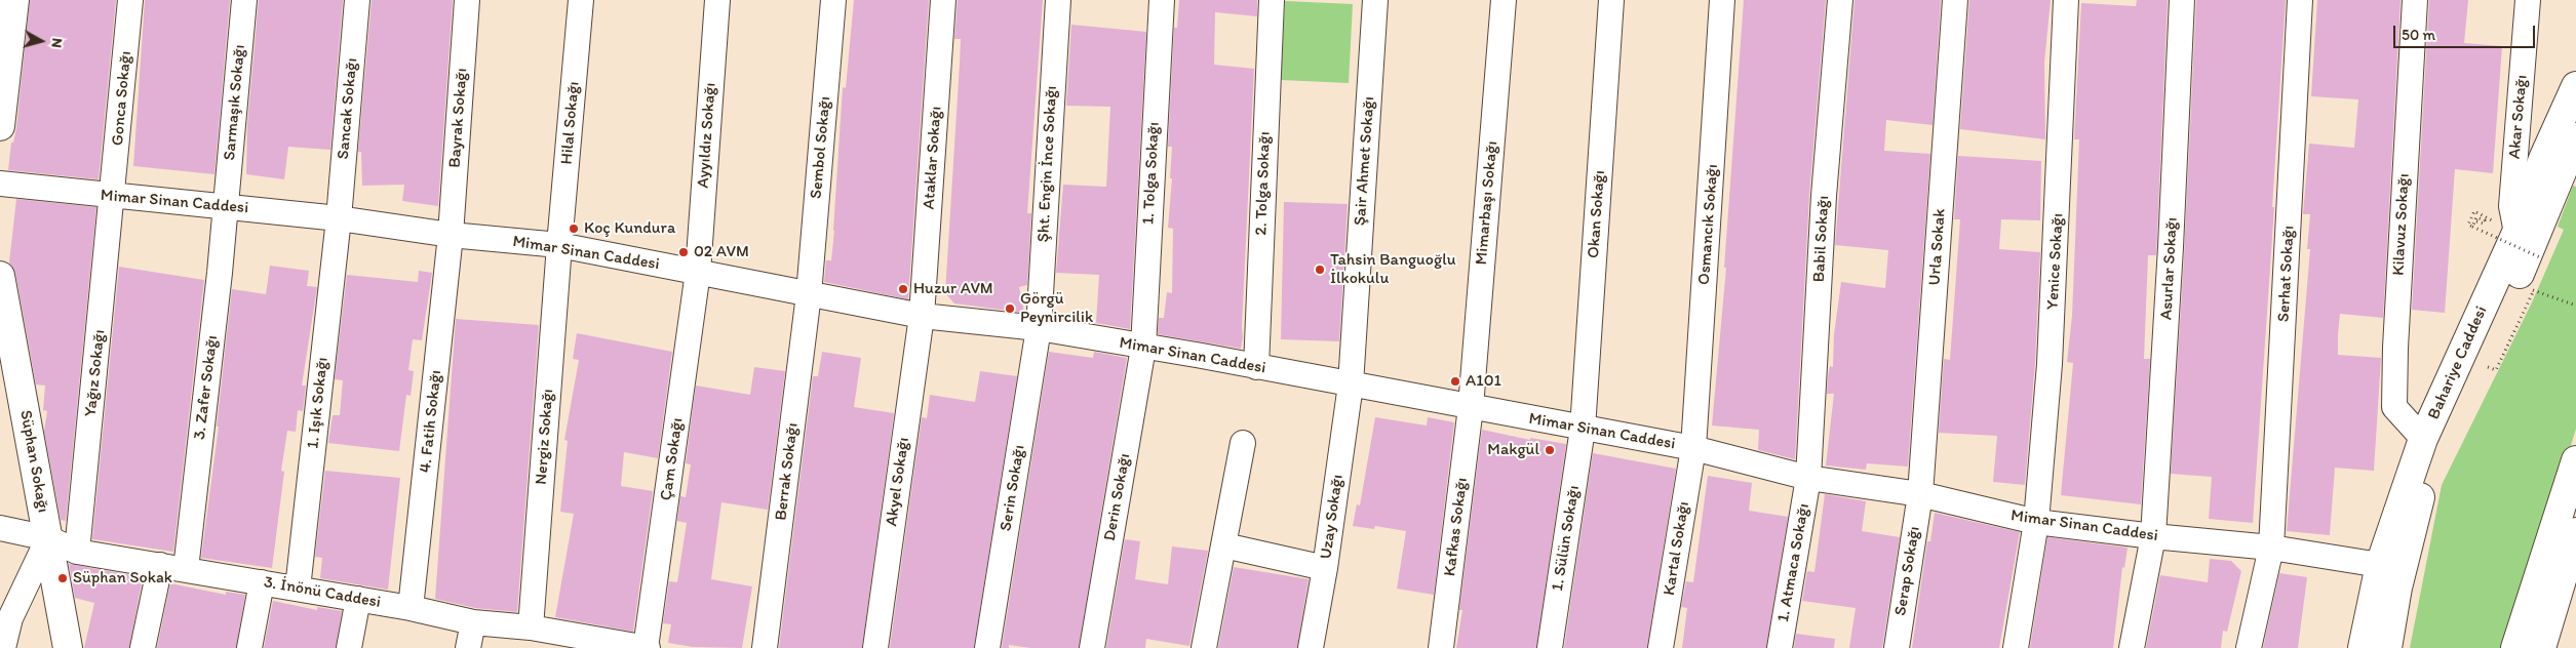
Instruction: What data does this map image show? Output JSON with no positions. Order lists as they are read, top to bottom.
{
  "streets": {
    "main road": ["Bahariye Caddesi", "Süphan Sokağı"],
    "street": [
      "Gonca Sokağı",
      "Sarmaşık Sokağı",
      "Sancak Sokağı",
      "Akar Sokağı",
      "Bayrak Sokağı",
      "Hilal Sokağı",
      "Ayyıldız Sokağı",
      "Sembol Sokağı",
      "Ataklar Sokağı",
      "Şair Ahmet Sokağı",
      "Şht. Engin İnce Sokağı",
      "1. Tolga Sokağı",
      "2. Tolga Sokağı",
      "Mimar Sinan Caddesi",
      "Mimarbaşı Sokağı",
      "Okan Sokağı",
      "Osmancık Sokağı",
      "Kilavuz Sokağı",
      "Babil Sokağı",
      "Urla Sokak",
      "Yenice Sokağı",
      "Asurlar Sokağı",
      "Serhat Sokağı",
      "Yağız Sokağı",
      "3. Zafer Sokağı",
      "1. Işık Sokağı",
      "4. Fatih Sokağı",
      "Nergiz Sokağı",
      "Çam Sokağı",
      "Berrak Sokağı",
      "Akyel Sokağı",
      "Serin Sokağı",
      "Derin Sokağı",
      "Uzay Sokağı",
      "Kafkas Sokağı",
      "1. Sülün Sokağı",
      "Kartal Sokağı",
      "1. Atmaca Sokağı",
      "Serap Sokağı",
      "3. İnönü Caddesi"
    ]
  },
  "crossings": [
    ["Gonca Sokağı", "Mimar Sinan Caddesi"],
    ["Gonca Sokağı", "Yağız Sokağı"],
    ["Sarmaşık Sokağı", "Mimar Sinan Caddesi"],
    ["Sarmaşık Sokağı", "3. Zafer Sokağı"],
    ["Sancak Sokağı", "Mimar Sinan Caddesi"],
    ["Sancak Sokağı", "1. Işık Sokağı"],
    ["Akar Sokağı", "Bahariye Caddesi"],
    ["Bayrak Sokağı", "Mimar Sinan Caddesi"],
    ["Bayrak Sokağı", "4. Fatih Sokağı"],
    ["Hilal Sokağı", "Mimar Sinan Caddesi"],
    ["Hilal Sokağı", "Nergiz Sokağı"],
    ["Ayyıldız Sokağı", "Mimar Sinan Caddesi"],
    ["Ayyıldız Sokağı", "Çam Sokağı"],
    ["Sembol Sokağı", "Mimar Sinan Caddesi"],
    ["Sembol Sokağı", "Berrak Sokağı"],
    ["Ataklar Sokağı", "Mimar Sinan Caddesi"],
    ["Ataklar Sokağı", "Akyel Sokağı"],
    ["Şair Ahmet Sokağı", "Mimar Sinan Caddesi"],
    ["Şair Ahmet Sokağı", "Uzay Sokağı"],
    ["Şht. Engin İnce Sokağı", "Mimar Sinan Caddesi"],
    ["Şht. Engin İnce Sokağı", "Serin Sokağı"],
    ["1. Tolga Sokağı", "Mimar Sinan Caddesi"],
    ["1. Tolga Sokağı", "Derin Sokağı"],
    ["2. Tolga Sokağı", "Mimar Sinan Caddesi"],
    ["Mimar Sinan Caddesi", "Mimarbaşı Sokağı"],
    ["Mimar Sinan Caddesi", "Okan Sokağı"],
    ["Mimar Sinan Caddesi", "Osmancık Sokağı"],
    ["Mimar Sinan Caddesi", "Babil Sokağı"],
    ["Mimar Sinan Caddesi", "Urla Sokak"],
    ["Mimar Sinan Caddesi", "Yenice Sokağı"],
    ["Mimar Sinan Caddesi", "Asurlar Sokağı"],
    ["Mimar Sinan Caddesi", "Serhat Sokağı"],
    ["Mimar Sinan Caddesi", "Bahariye Caddesi"],
    ["Mimar Sinan Caddesi", "Yağız Sokağı"],
    ["Mimar Sinan Caddesi", "3. Zafer Sokağı"],
    ["Mimar Sinan Caddesi", "1. Işık Sokağı"],
    ["Mimar Sinan Caddesi", "4. Fatih Sokağı"],
    ["Mimar Sinan Caddesi", "Nergiz Sokağı"],
    ["Mimar Sinan Caddesi", "Çam Sokağı"],
    ["Mimar Sinan Caddesi", "Berrak Sokağı"],
    ["Mimar Sinan Caddesi", "Akyel Sokağı"],
    ["Mimar Sinan Caddesi", "Serin Sokağı"],
    ["Mimar Sinan Caddesi", "Derin Sokağı"],
    ["Mimar Sinan Caddesi", "Uzay Sokağı"],
    ["Mimar Sinan Caddesi", "Kafkas Sokağı"],
    ["Mimar Sinan Caddesi", "1. Sülün Sokağı"],
    ["Mimar Sinan Caddesi", "Kartal Sokağı"],
    ["Mimar Sinan Caddesi", "1. Atmaca Sokağı"],
    ["Mimar Sinan Caddesi", "Serap Sokağı"],
    ["Mimarbaşı Sokağı", "Kafkas Sokağı"],
    ["Okan Sokağı", "1. Sülün Sokağı"],
    ["Osmancık Sokağı", "Kartal Sokağı"],
    ["Kilavuz Sokağı", "Bahariye Caddesi"],
    ["Babil Sokağı", "1. Atmaca Sokağı"],
    ["Urla Sokak", "Serap Sokağı"],
    ["Yağız Sokağı", "3. İnönü Caddesi"],
    ["3. Zafer Sokağı", "3. İnönü Caddesi"],
    ["1. Işık Sokağı", "3. İnönü Caddesi"],
    ["4. Fatih Sokağı", "3. İnönü Caddesi"],
    ["Nergiz Sokağı", "3. İnönü Caddesi"],
    ["Çam Sokağı", "3. İnönü Caddesi"],
    ["Süphan Sokağı", "3. İnönü Caddesi"]
  ],
  "places": [
    "Koç Kundura",
    "02 AVM",
    "Tahsin Banguoğlu İlkokulu",
    "Huzur AVM",
    "Görgü Peynircilik",
    "A101",
    "Makgül",
    "Süphan Sokak"
  ],
  "scale_bar": "50 m",
  "north": "right"
}
